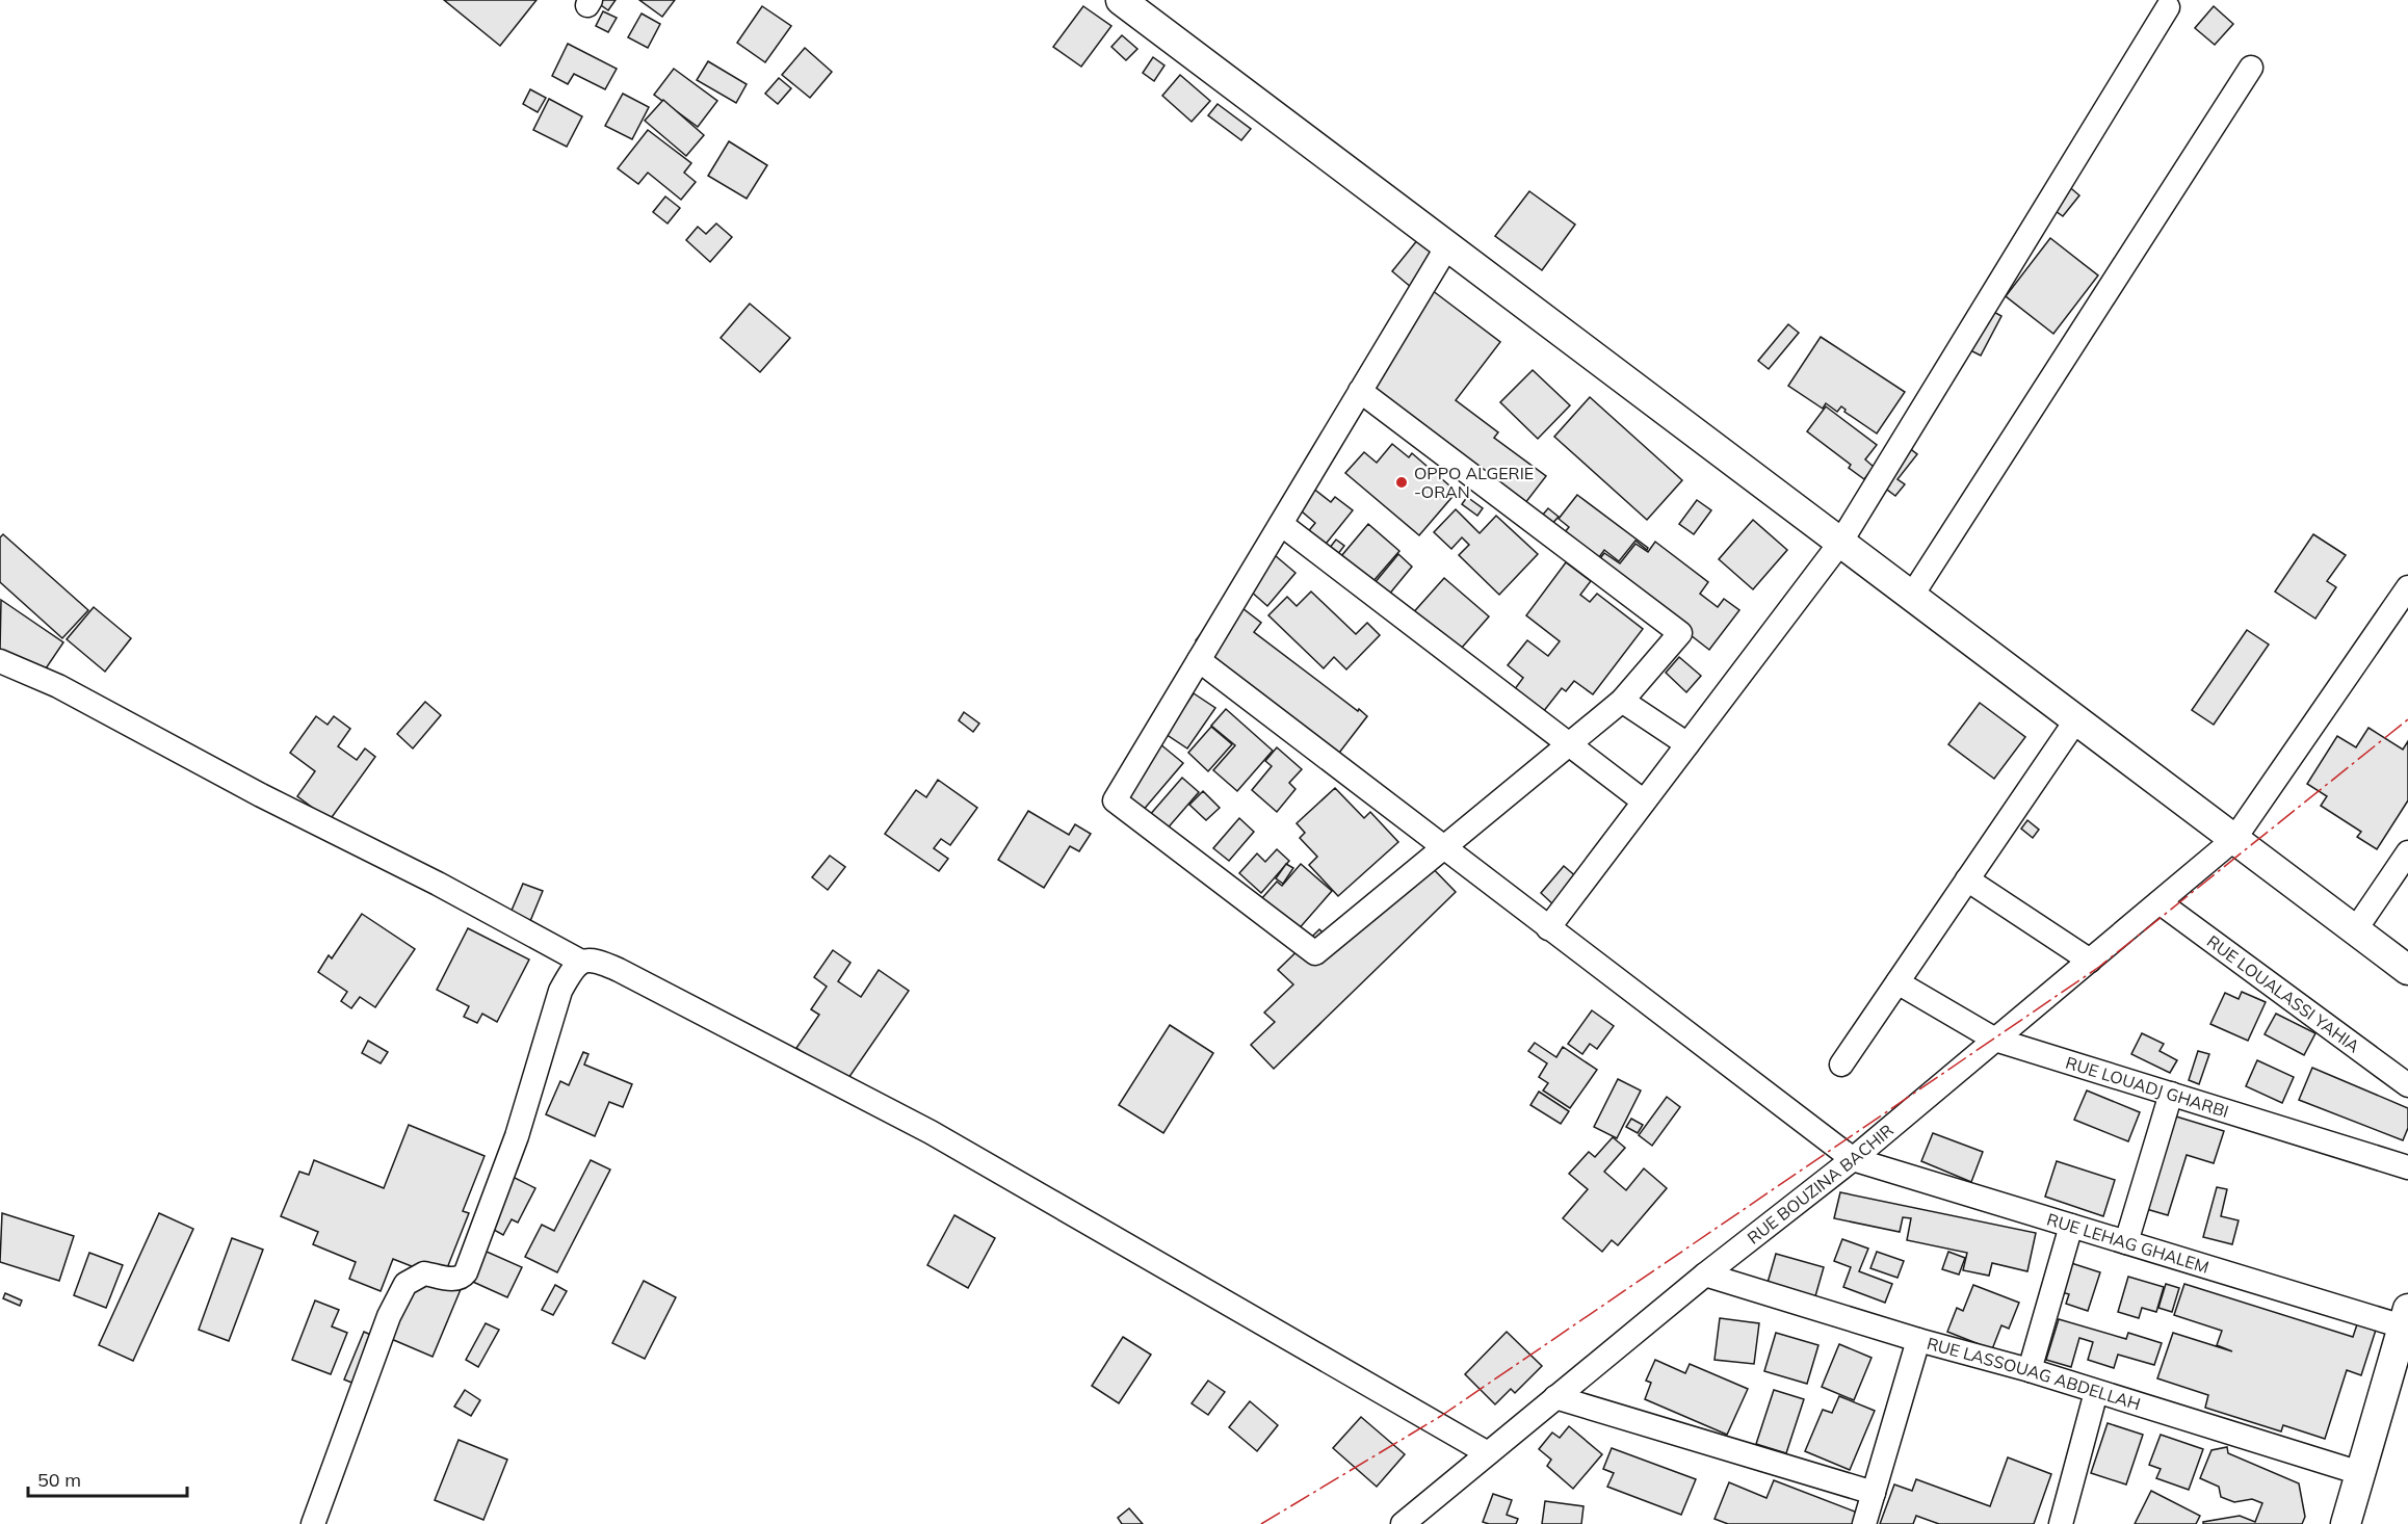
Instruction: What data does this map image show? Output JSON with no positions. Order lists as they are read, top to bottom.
{
  "streets": {
    "street": [
      "RUE LOUALASSI YAHIA",
      "RUE LOUADJ GHARBI",
      "RUE BOUZINA BACHIR",
      "RUE LEHAG GHALEM",
      "RUE LASSOUAG ABDELLAH"
    ]
  },
  "crossings": [
    ["RUE LOUALASSI YAHIA", "RUE BOUZINA BACHIR"],
    ["RUE LOUADJ GHARBI", "RUE BOUZINA BACHIR"],
    ["RUE BOUZINA BACHIR", "RUE LEHAG GHALEM"],
    ["RUE BOUZINA BACHIR", "RUE LASSOUAG ABDELLAH"]
  ],
  "places": ["OPPO ALGERIE -ORAN"],
  "scale_bar": "50 m"
}
